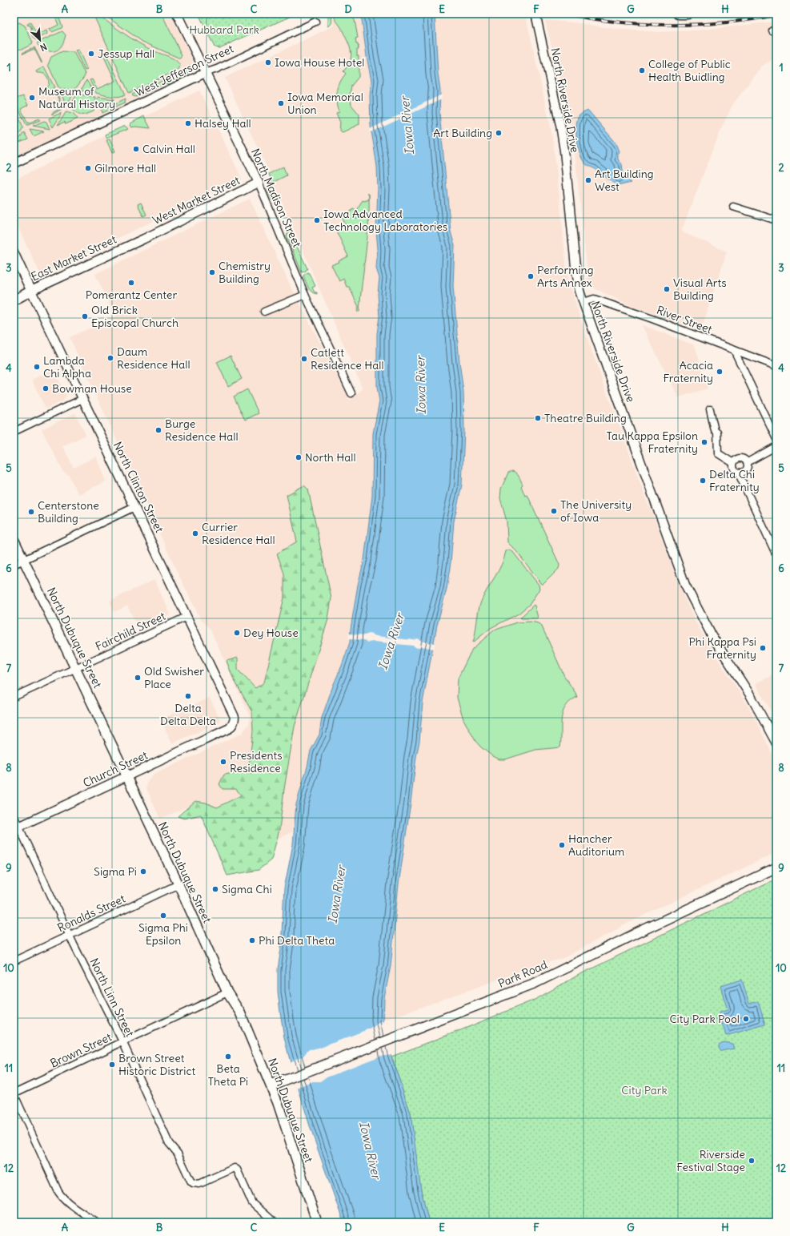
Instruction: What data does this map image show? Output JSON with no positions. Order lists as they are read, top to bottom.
{
  "streets": {
    "main road": [
      "East Market Street",
      "North Clinton Street",
      "North Dubuque Street",
      "Park Road"
    ],
    "street": [
      "West Jefferson Street",
      "North Riverside Drive",
      "North Madison Street",
      "West Market Street",
      "River Street",
      "Fairchild Street",
      "Church Street",
      "Ronalds Street",
      "North Linn Street",
      "Brown Street"
    ]
  },
  "crossings": [
    ["West Jefferson Street", "North Madison Street"],
    ["North Riverside Drive", "River Street"],
    ["North Madison Street", "West Market Street"],
    ["West Market Street", "East Market Street"],
    ["East Market Street", "North Clinton Street"],
    ["North Clinton Street", "Fairchild Street"],
    ["North Clinton Street", "Church Street"],
    ["Fairchild Street", "North Dubuque Street"],
    ["North Dubuque Street", "Church Street"],
    ["North Dubuque Street", "Ronalds Street"],
    ["North Dubuque Street", "Park Road"],
    ["North Dubuque Street", "Brown Street"],
    ["Church Street", "North Linn Street"],
    ["Ronalds Street", "North Linn Street"],
    ["North Linn Street", "Brown Street"]
  ],
  "water": ["Iowa River"],
  "parks": ["Hubbard Park", "City Park"],
  "places": [
    "Jessup Hall",
    "Iowa House Hotel",
    "College of Public Health Buidling",
    "Museum of Natural History",
    "Iowa Memorial Union",
    "Halsey Hall",
    "Art Building",
    "Calvin Hall",
    "Gilmore Hall",
    "Art Building West",
    "Iowa Advanced Technology Laboratories",
    "Chemistry Building",
    "Performing Arts Annex",
    "Pomerantz Center",
    "Visual Arts Building",
    "Old Brick Episcopal Church",
    "Daum Residence Hall",
    "Catlett Residence Hall",
    "Lambda Chi Alpha",
    "Acacia Fraternity",
    "Bowman House",
    "Theatre Building",
    "Burge Residence Hall",
    "Tau Kappa Epsilon Fraternity",
    "North Hall",
    "Delta Chi Fraternity",
    "The University of Iowa",
    "Centerstone Building",
    "Currier Residence Hall",
    "Dey House",
    "Phi Kappa Psi Fraternity",
    "Old Swisher Place",
    "Delta Delta Delta",
    "Presidents Residence",
    "Hancher Auditorium",
    "Sigma Pi",
    "Sigma Chi",
    "Sigma Phi Epsilon",
    "Phi Delta Theta",
    "City Park Pool",
    "Beta Theta Pi",
    "Brown Street Historic District",
    "Riverside Festival Stage"
  ],
  "north": "bottom right",
  "grid": {
    "columns": [
      "A",
      "B",
      "C",
      "D",
      "E",
      "F",
      "G",
      "H"
    ],
    "rows": [
      "1",
      "2",
      "3",
      "4",
      "5",
      "6",
      "7",
      "8",
      "9",
      "10",
      "11",
      "12"
    ]
  }
}
